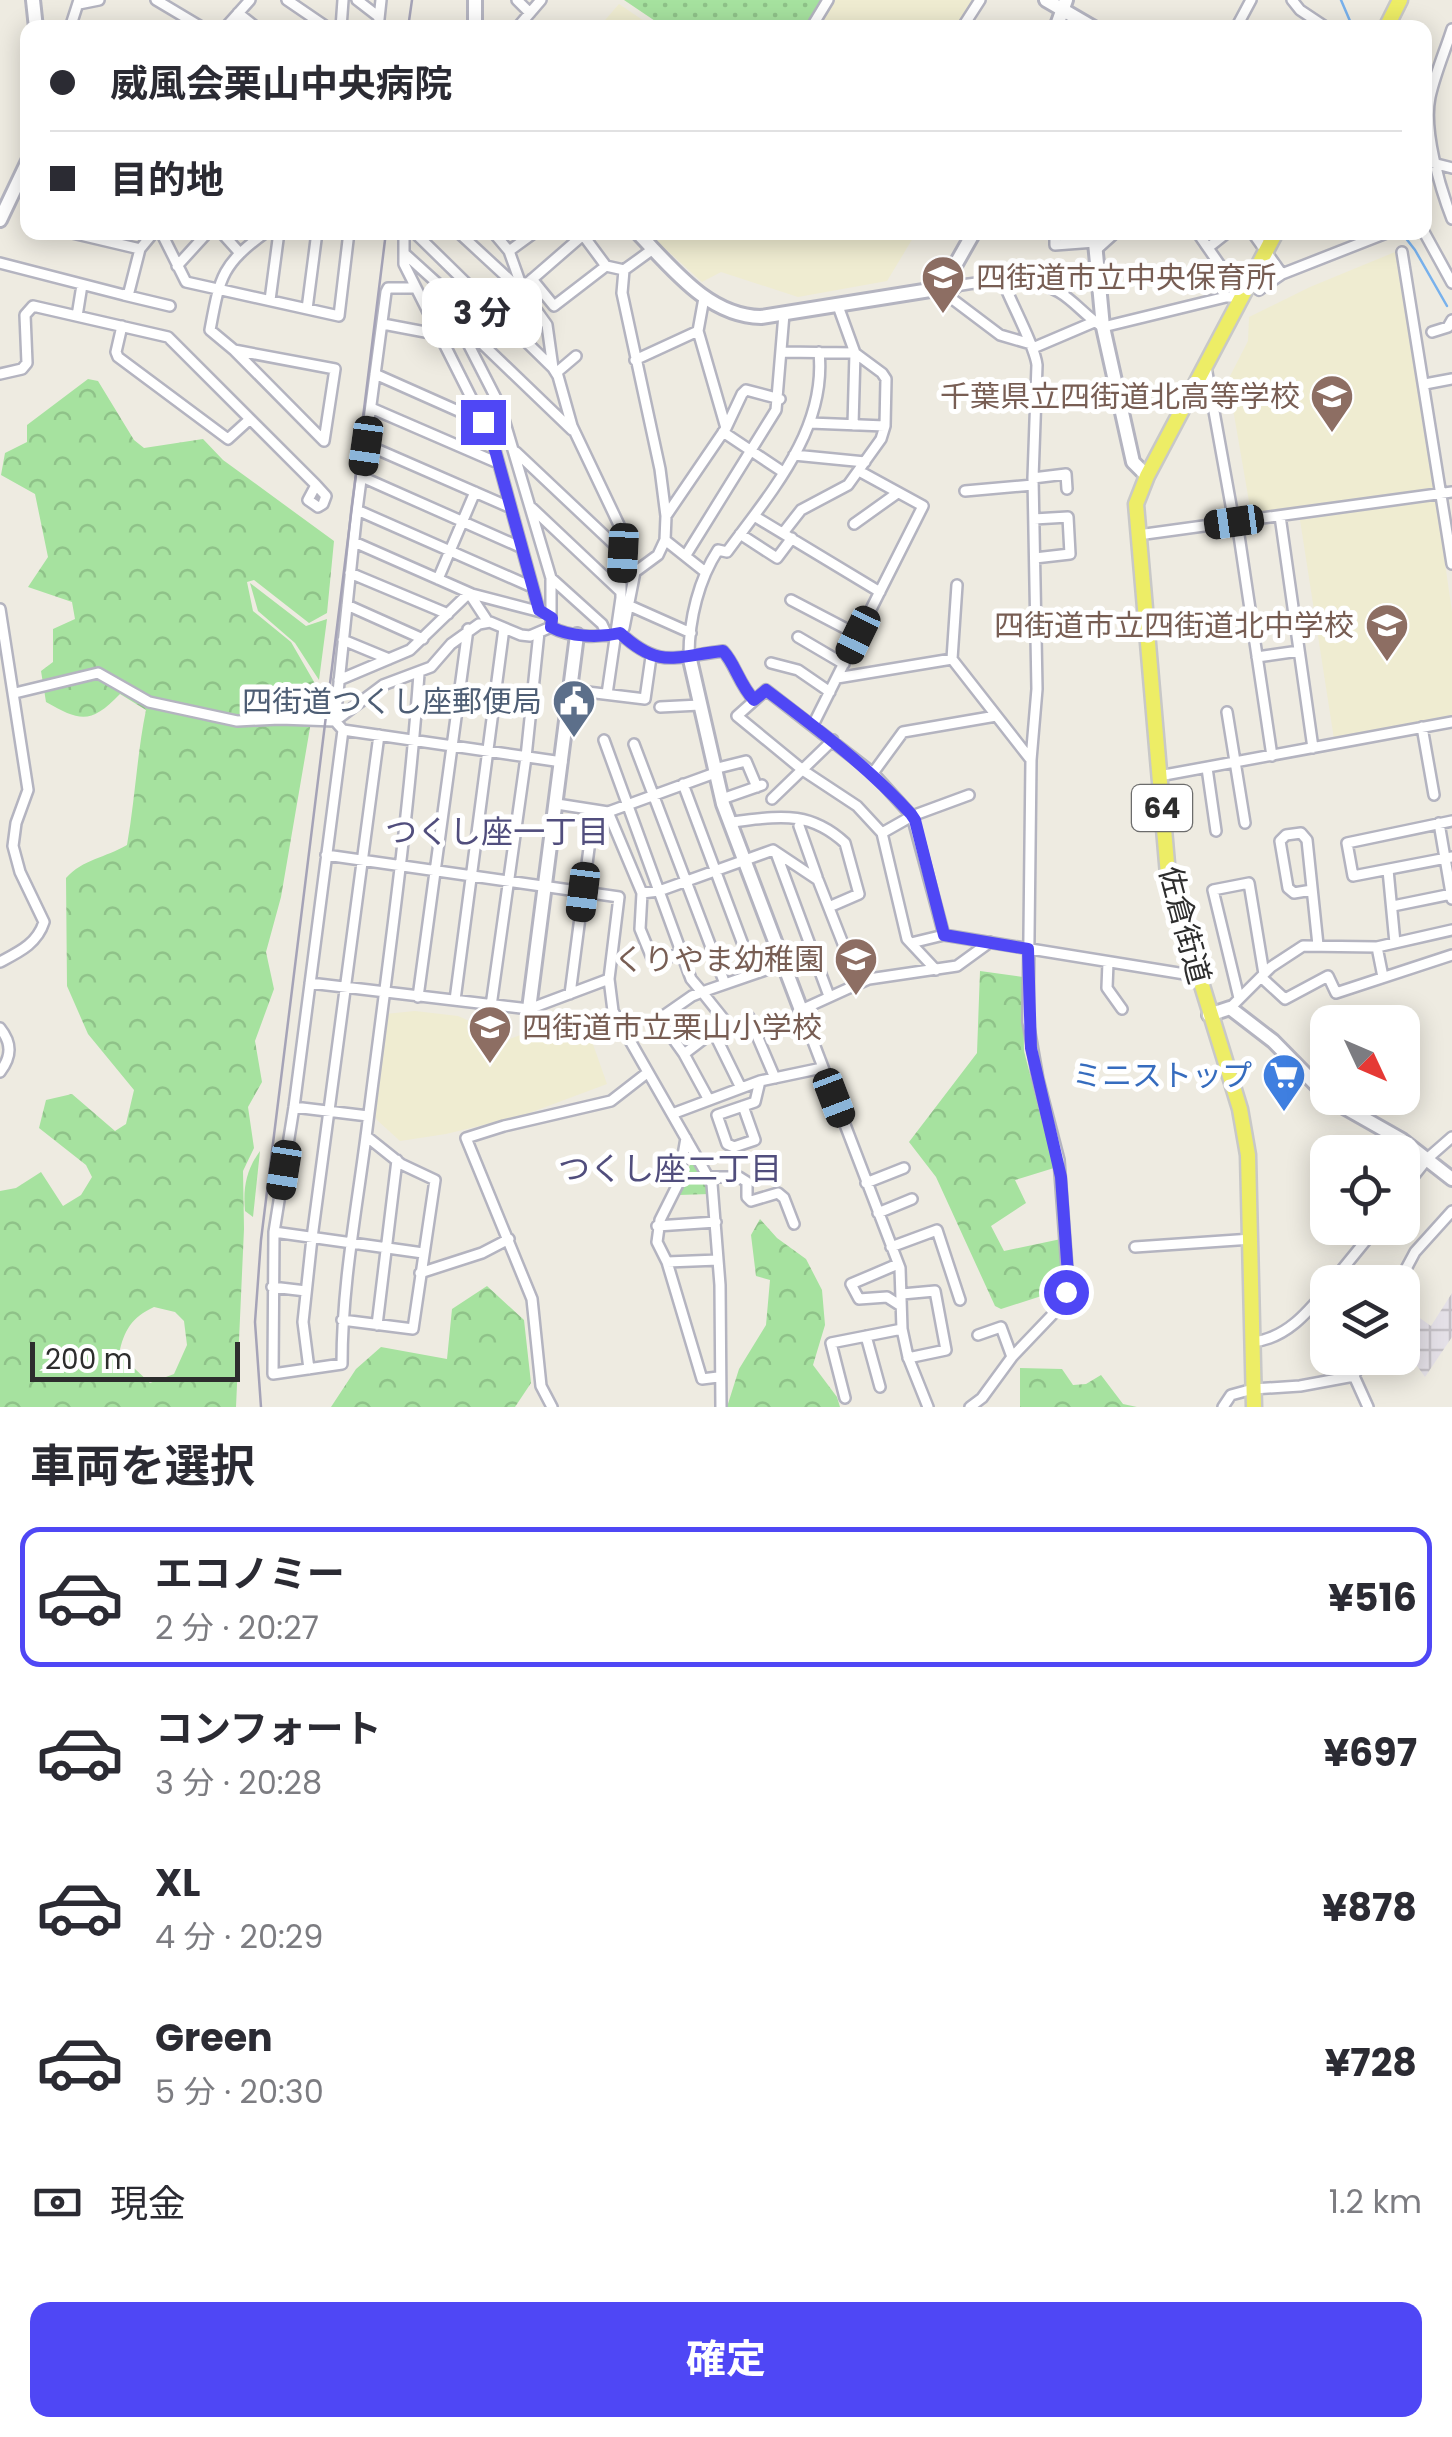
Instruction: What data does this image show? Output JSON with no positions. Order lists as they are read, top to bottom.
{
  "streets": {
    "main road": ["64", "佐倉街道"]
  },
  "districts": ["つくし座一丁目", "つくし座二丁目"],
  "places": {
    "school or university": [
      "四街道市立中央保育所",
      "千葉県立四街道北高等学校",
      "四街道市立四街道北中学校",
      "くりやま幼稚園",
      "四街道市立栗山小学校"
    ],
    "public building": ["四街道つくし座郵便局"],
    "supermarket": ["ミニストップ"]
  },
  "scale_bar": "200 m",
  "north": "bottom right",
  "page": {
    "banner": ["威風会栗山中央病院", "目的地"],
    "bubble": "3 分",
    "scale": "200 m",
    "heading": "車両を選択",
    "list": [
      {
        "name": "エコノミー",
        "note": "2 分 · 20:27",
        "value": "¥516"
      },
      {
        "name": "コンフォート",
        "note": "3 分 · 20:28",
        "value": "¥697"
      },
      {
        "name": "XL",
        "note": "4 分 · 20:29",
        "value": "¥878"
      },
      {
        "name": "Green",
        "note": "5 分 · 20:30",
        "value": "¥728"
      }
    ],
    "pay": ["現金", "1.2 km"],
    "buttons": "確定"
  }
}
